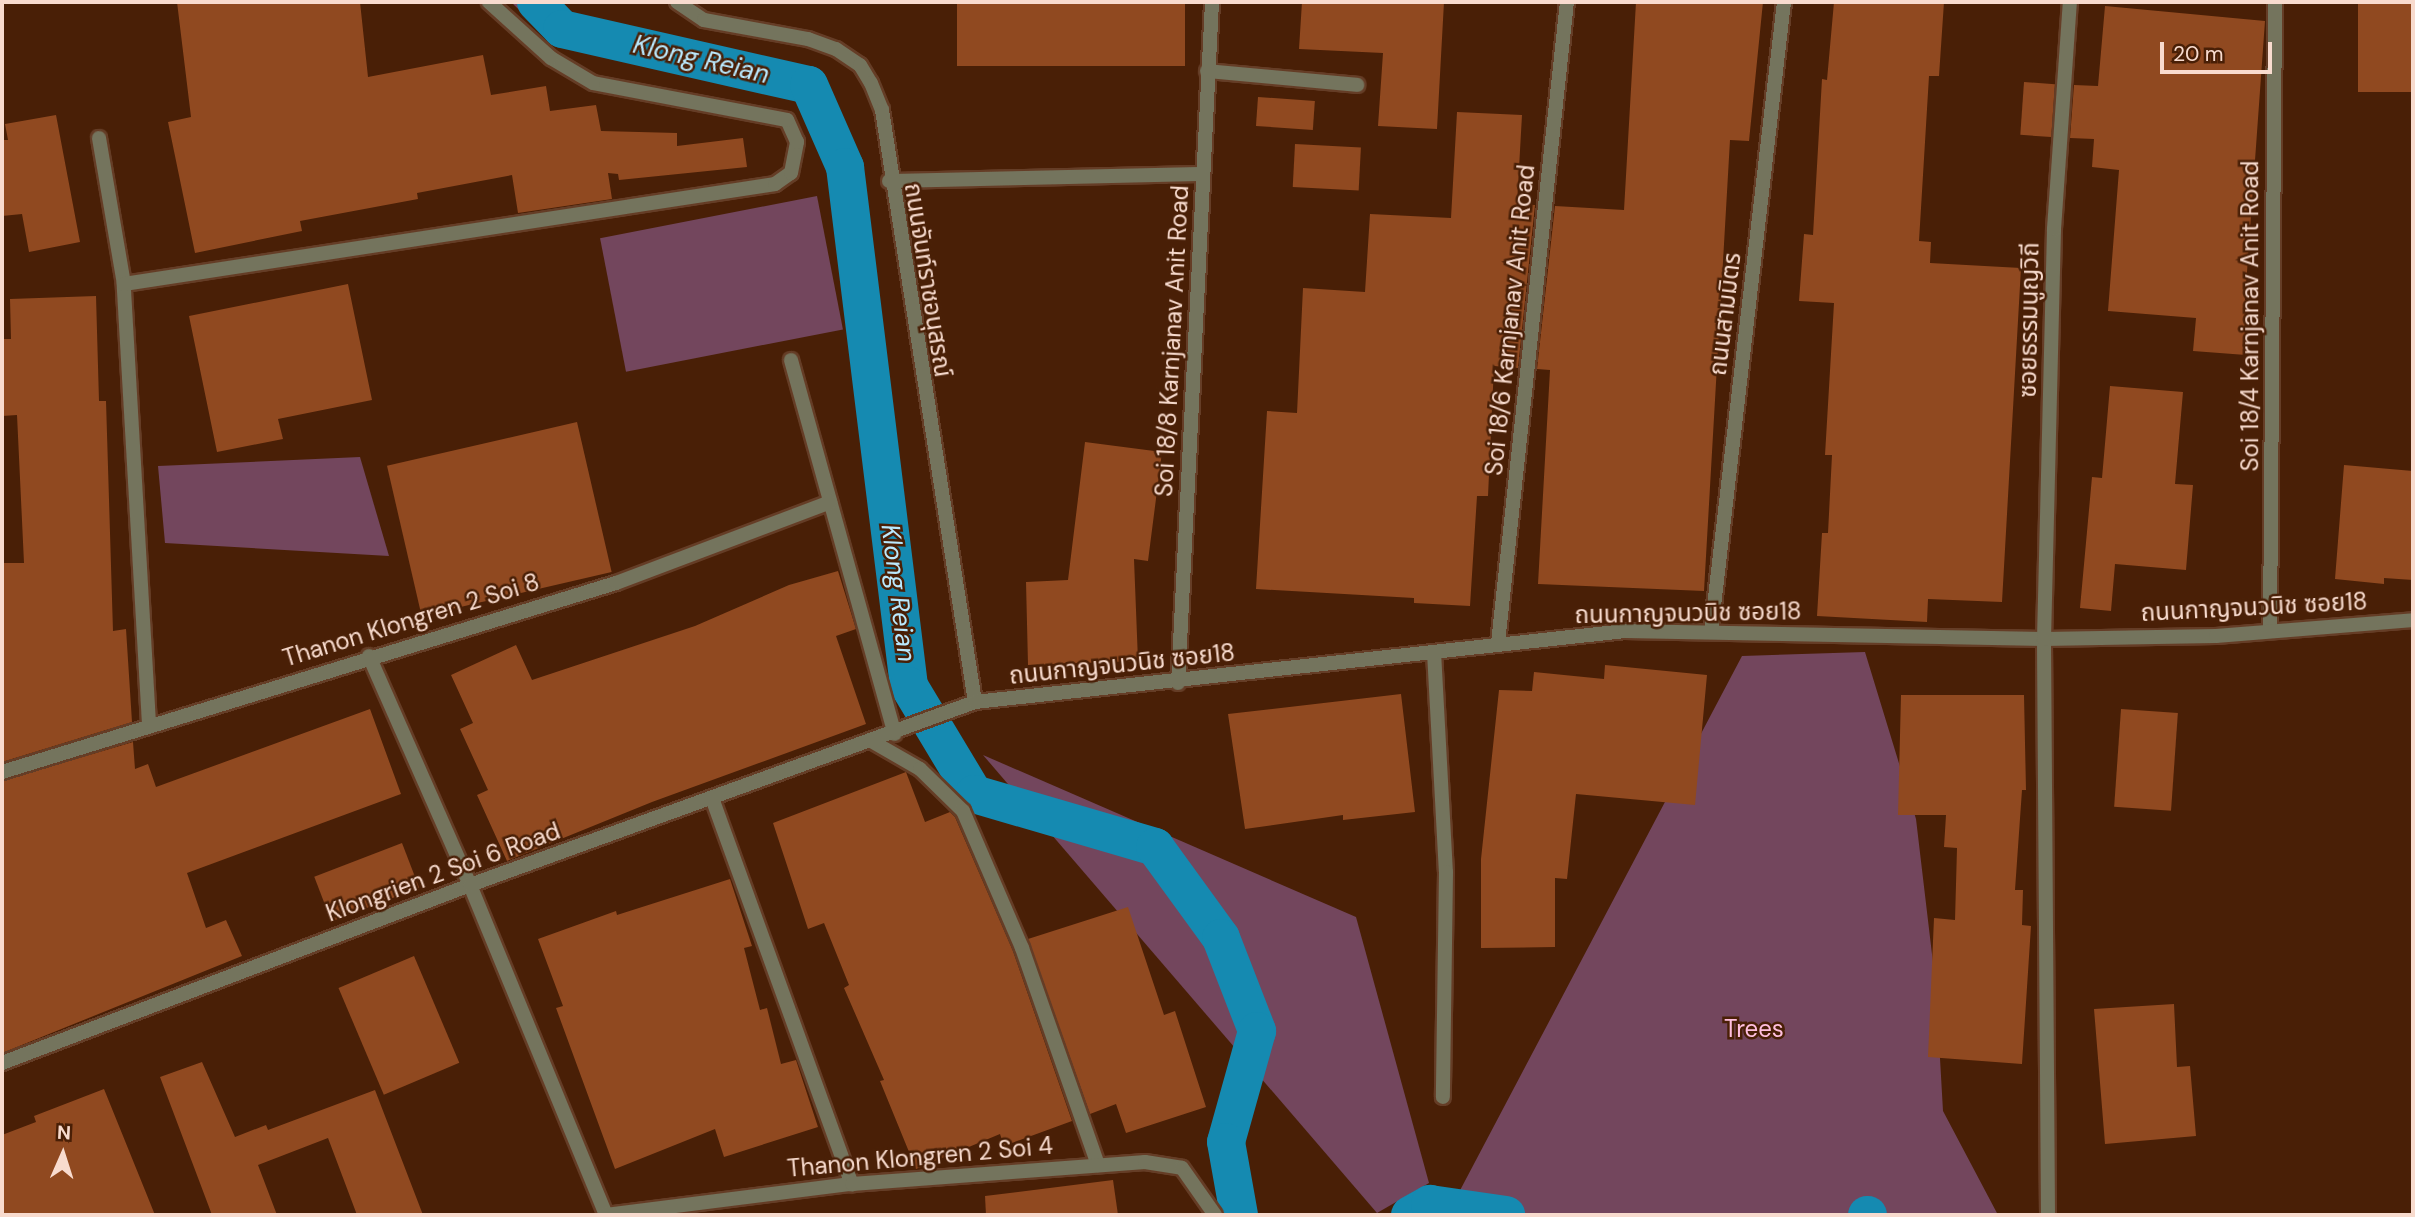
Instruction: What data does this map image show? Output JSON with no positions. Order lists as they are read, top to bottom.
{
  "streets": {
    "street": [
      "ถนนจันท์ราชอนุสรณ์",
      "ถนนสามมิตร",
      "Soi 18/4 Karnjanav Anit Road",
      "Soi 18/6 Karnjanav Anit Road",
      "ซอยธรรมนูญวิถี",
      "Soi 18/8 Karnjanav Anit Road",
      "ถนนกาญจนวนิช ซอย18",
      "Thanon Klongren 2 Soi 8",
      "Klongrien 2 Soi 6 Road",
      "Thanon Klongren 2 Soi 4"
    ]
  },
  "crossings": [
    ["ถนนจันท์ราชอนุสรณ์", "ถนนกาญจนวนิช ซอย18"],
    ["ถนนสามมิตร", "ถนนกาญจนวนิช ซอย18"],
    ["Soi 18/4 Karnjanav Anit Road", "ถนนกาญจนวนิช ซอย18"],
    ["Soi 18/6 Karnjanav Anit Road", "ถนนกาญจนวนิช ซอย18"],
    ["ซอยธรรมนูญวิถี", "ถนนกาญจนวนิช ซอย18"],
    ["Soi 18/8 Karnjanav Anit Road", "ถนนกาญจนวนิช ซอย18"],
    ["ถนนกาญจนวนิช ซอย18", "Klongrien 2 Soi 6 Road"]
  ],
  "water": ["Klong Reian"],
  "parks": ["Trees"],
  "scale_bar": "20 m",
  "north": "top"
}
